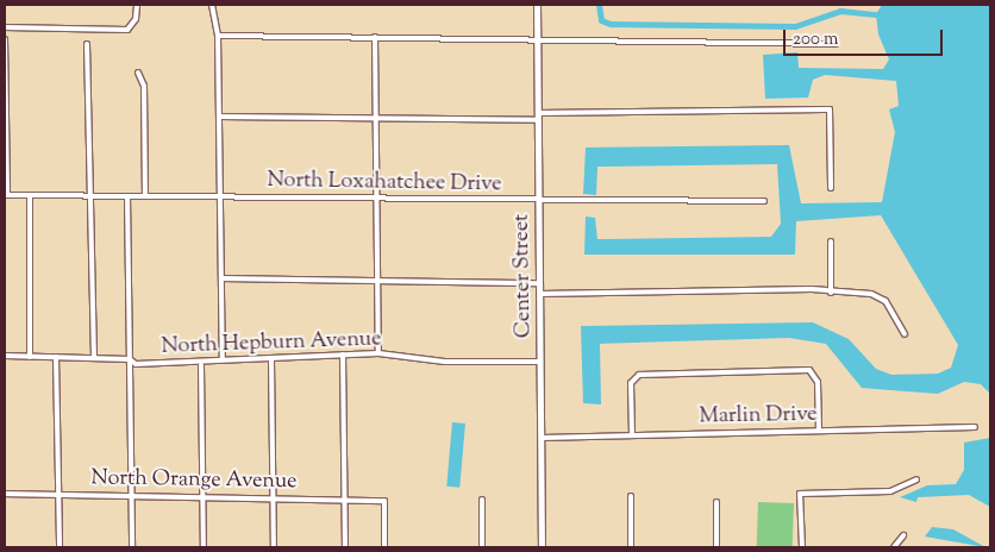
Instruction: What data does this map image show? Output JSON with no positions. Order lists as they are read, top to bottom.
{
  "streets": {
    "street": [
      "North Loxahatchee Drive",
      "Center Street",
      "North Hepburn Avenue",
      "Marlin Drive",
      "North Orange Avenue"
    ]
  },
  "crossings": [
    ["North Loxahatchee Drive", "Center Street"],
    ["Center Street", "North Hepburn Avenue"],
    ["Center Street", "Marlin Drive"]
  ],
  "scale_bar": "200 m"
}
